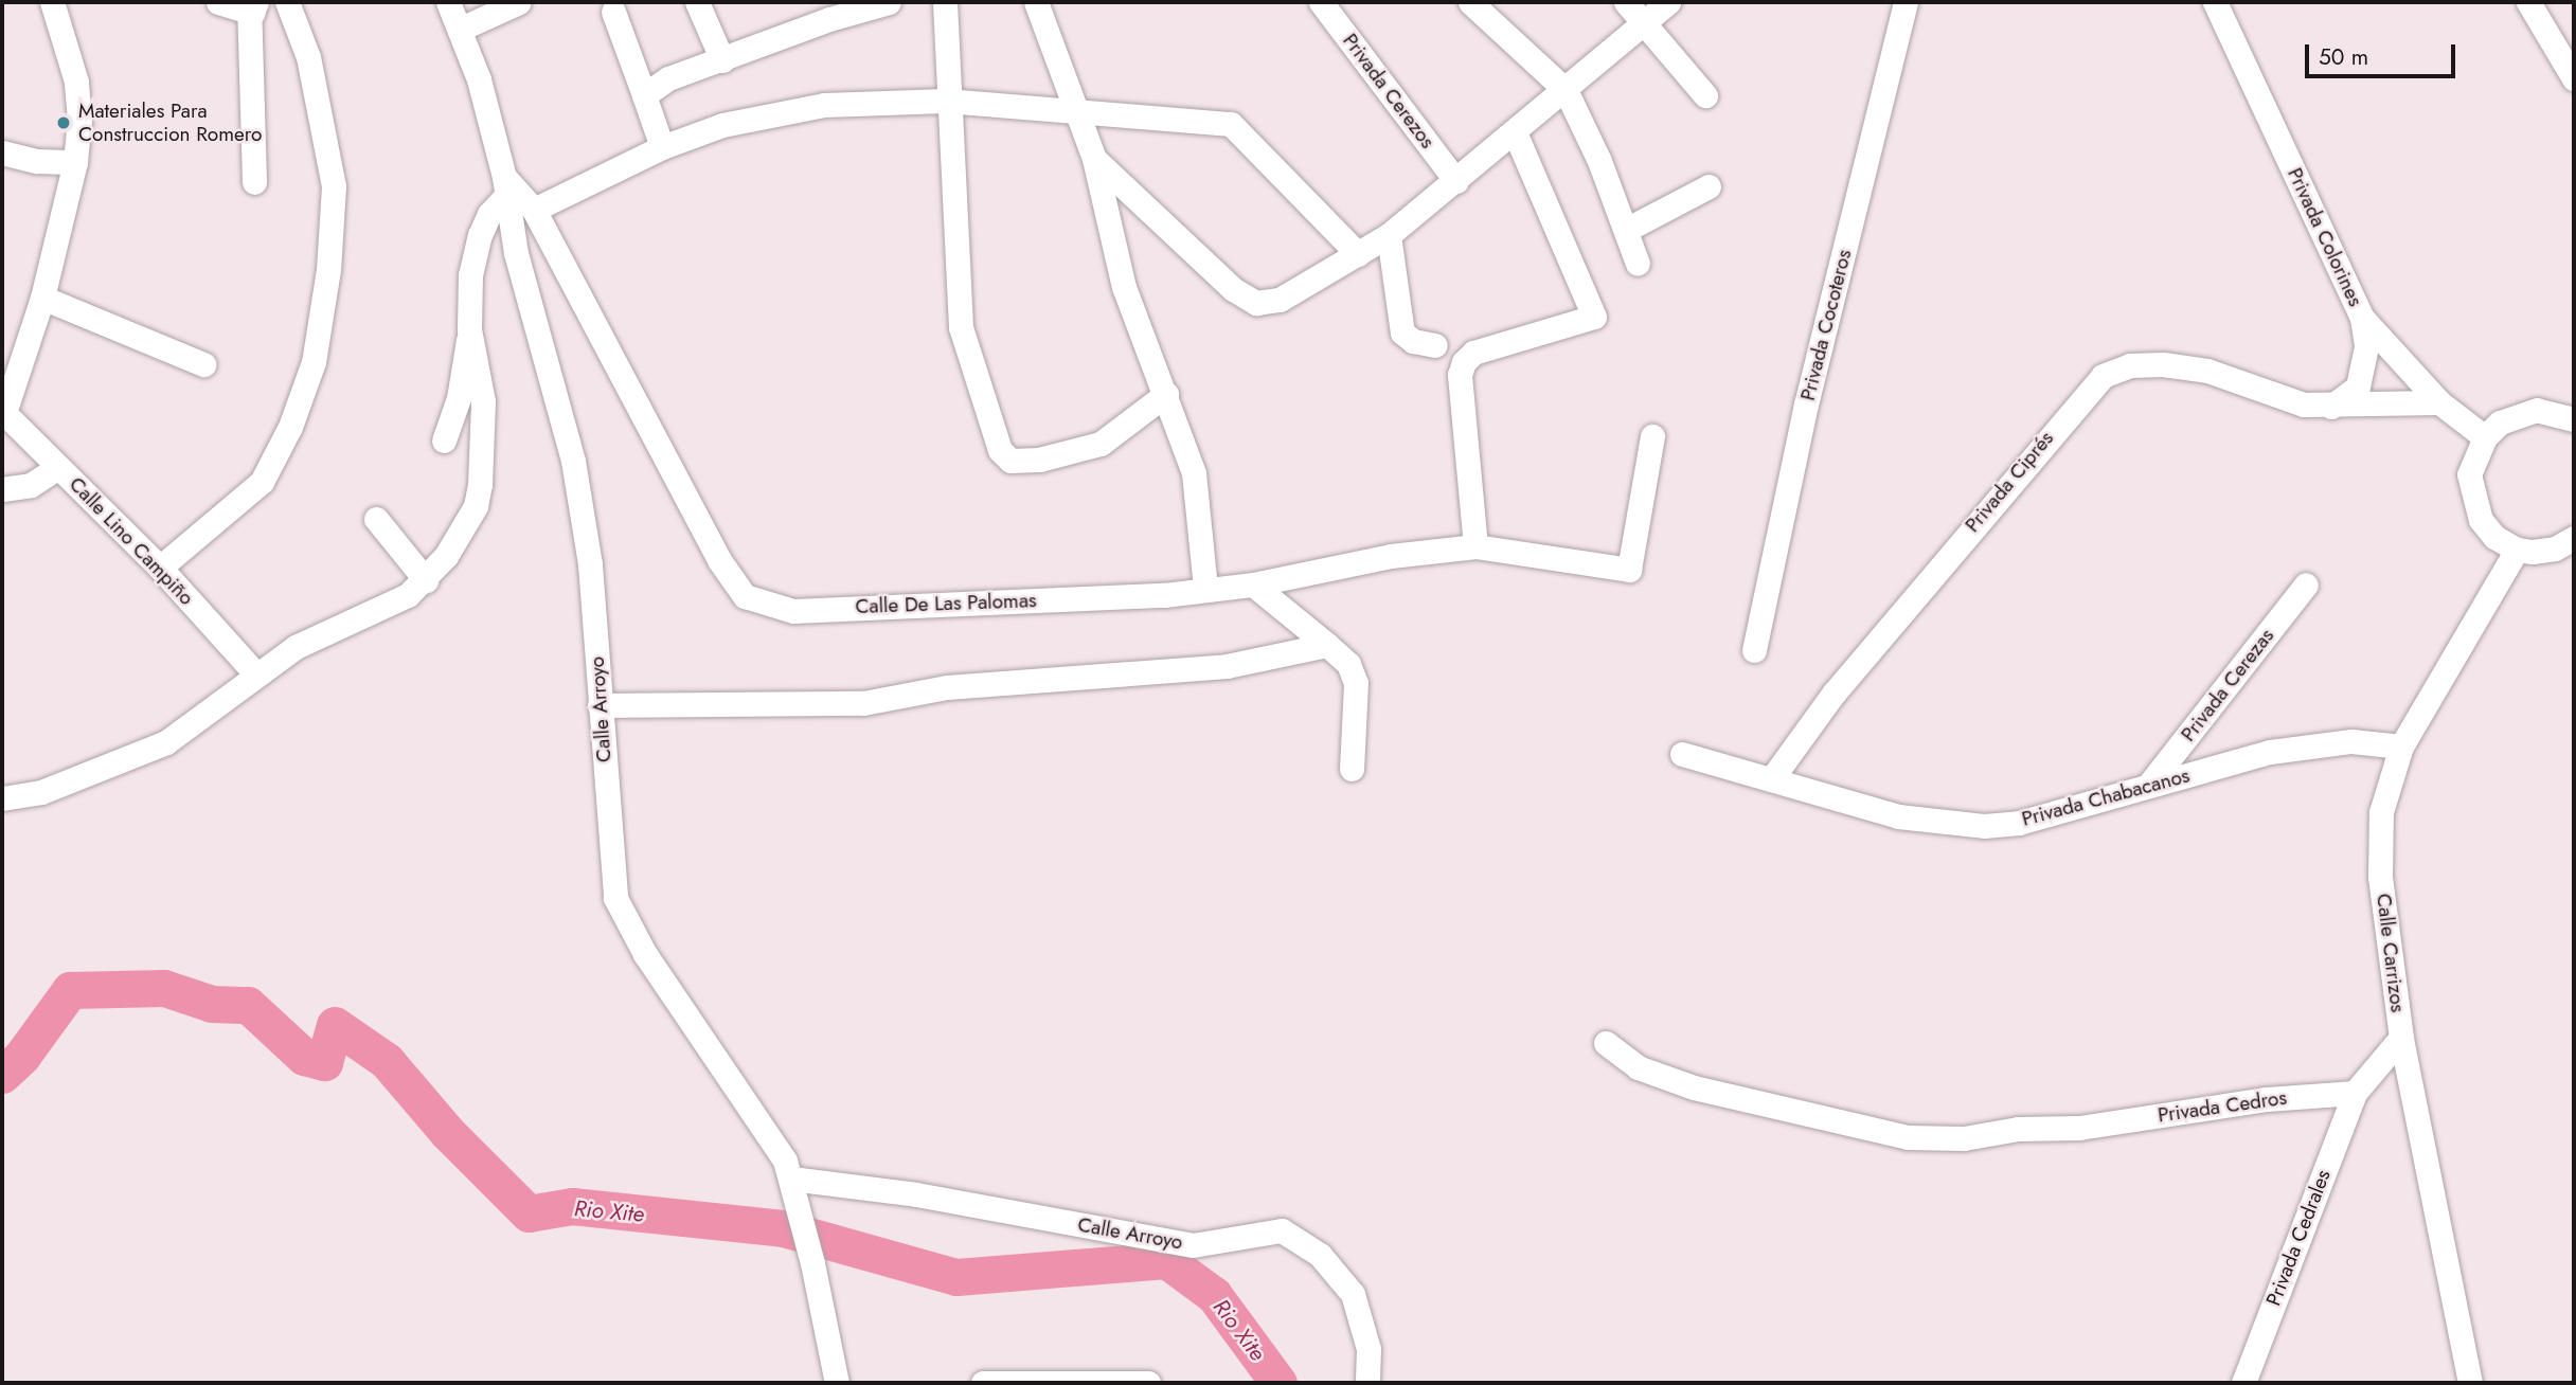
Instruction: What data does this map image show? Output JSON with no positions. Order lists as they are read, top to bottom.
{
  "streets": {
    "street": [
      "Privada Cerezos",
      "Privada Colorines",
      "Privada Cocoteros",
      "Privada Ciprés",
      "Calle Lino Campiño",
      "Calle De Las Palomas",
      "Privada Cerezas",
      "Calle Arroyo",
      "Privada Chabacanos",
      "Calle Carrizos",
      "Privada Cedros",
      "Privada Cedrales"
    ]
  },
  "crossings": [
    ["Privada Colorines", "Privada Ciprés"],
    ["Privada Ciprés", "Privada Chabacanos"],
    ["Calle De Las Palomas", "Calle Arroyo"],
    ["Privada Cerezas", "Privada Chabacanos"],
    ["Privada Chabacanos", "Calle Carrizos"],
    ["Privada Cedros", "Privada Cedrales"]
  ],
  "water": ["Rio Xite"],
  "places": ["Materiales Para Construccion Romero"],
  "scale_bar": "50 m"
}
